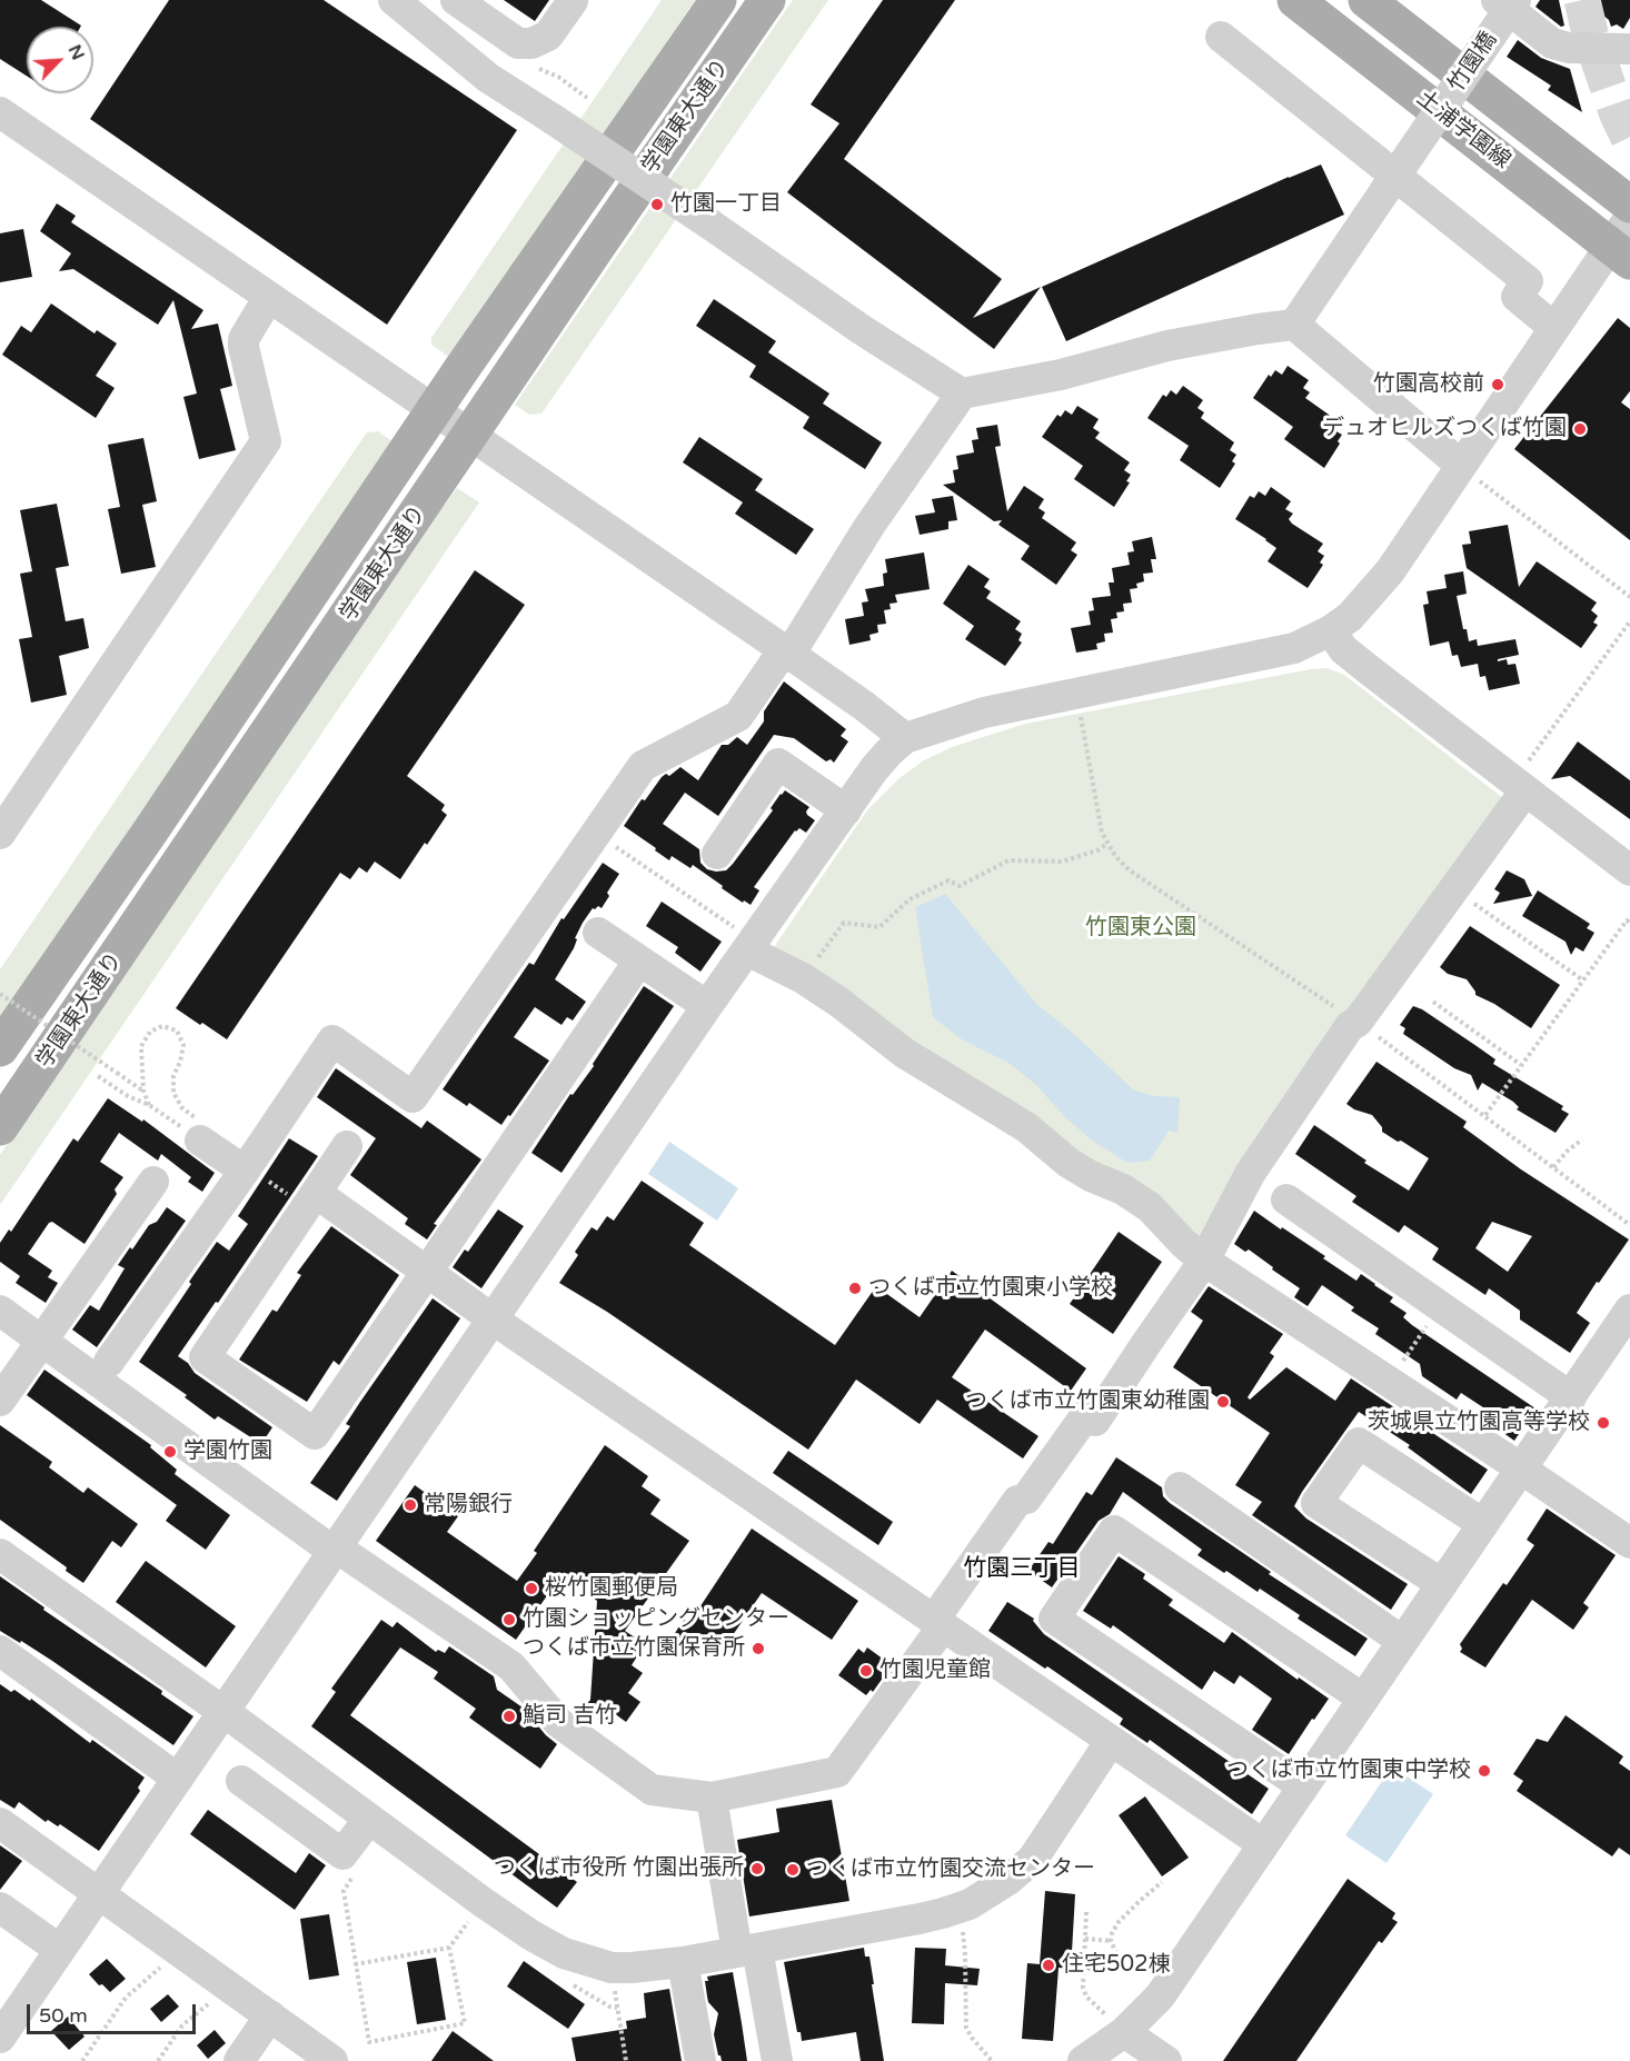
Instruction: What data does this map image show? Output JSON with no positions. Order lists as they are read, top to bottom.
{
  "streets": {
    "main road": ["学園東大通り", "土浦学園線"],
    "street": ["竹園橋"]
  },
  "districts": ["竹園三丁目"],
  "parks": ["竹園東公園"],
  "places": [
    "竹園一丁目",
    "竹園高校前",
    "デュオヒルズつくば竹園",
    "つくば市立竹園東小学校",
    "つくば市立竹園東幼稚園",
    "茨城県立竹園高等学校",
    "学園竹園",
    "常陽銀行",
    "桜竹園郵便局",
    "竹園ショッピングセンター",
    "つくば市立竹園保育所",
    "竹園児童館",
    "鮨司 吉竹",
    "つくば市立竹園東中学校",
    "つくば市役所 竹園出張所",
    "つくば市立竹園交流センター",
    "住宅502棟"
  ],
  "scale_bar": "50 m",
  "north": "top right"
}
